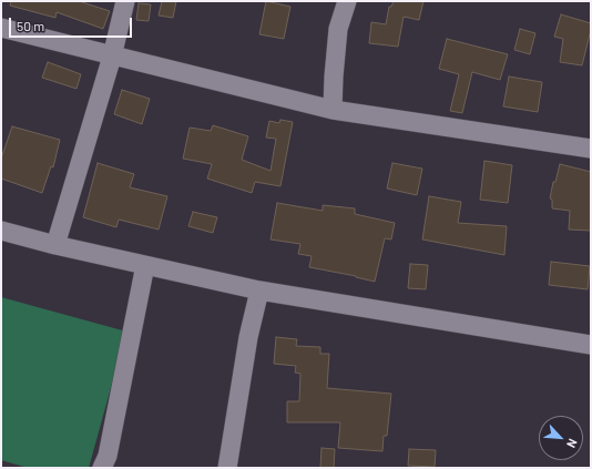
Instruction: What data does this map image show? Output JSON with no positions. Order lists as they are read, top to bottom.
{
  "scale_bar": "50 m",
  "north": "bottom right"
}
